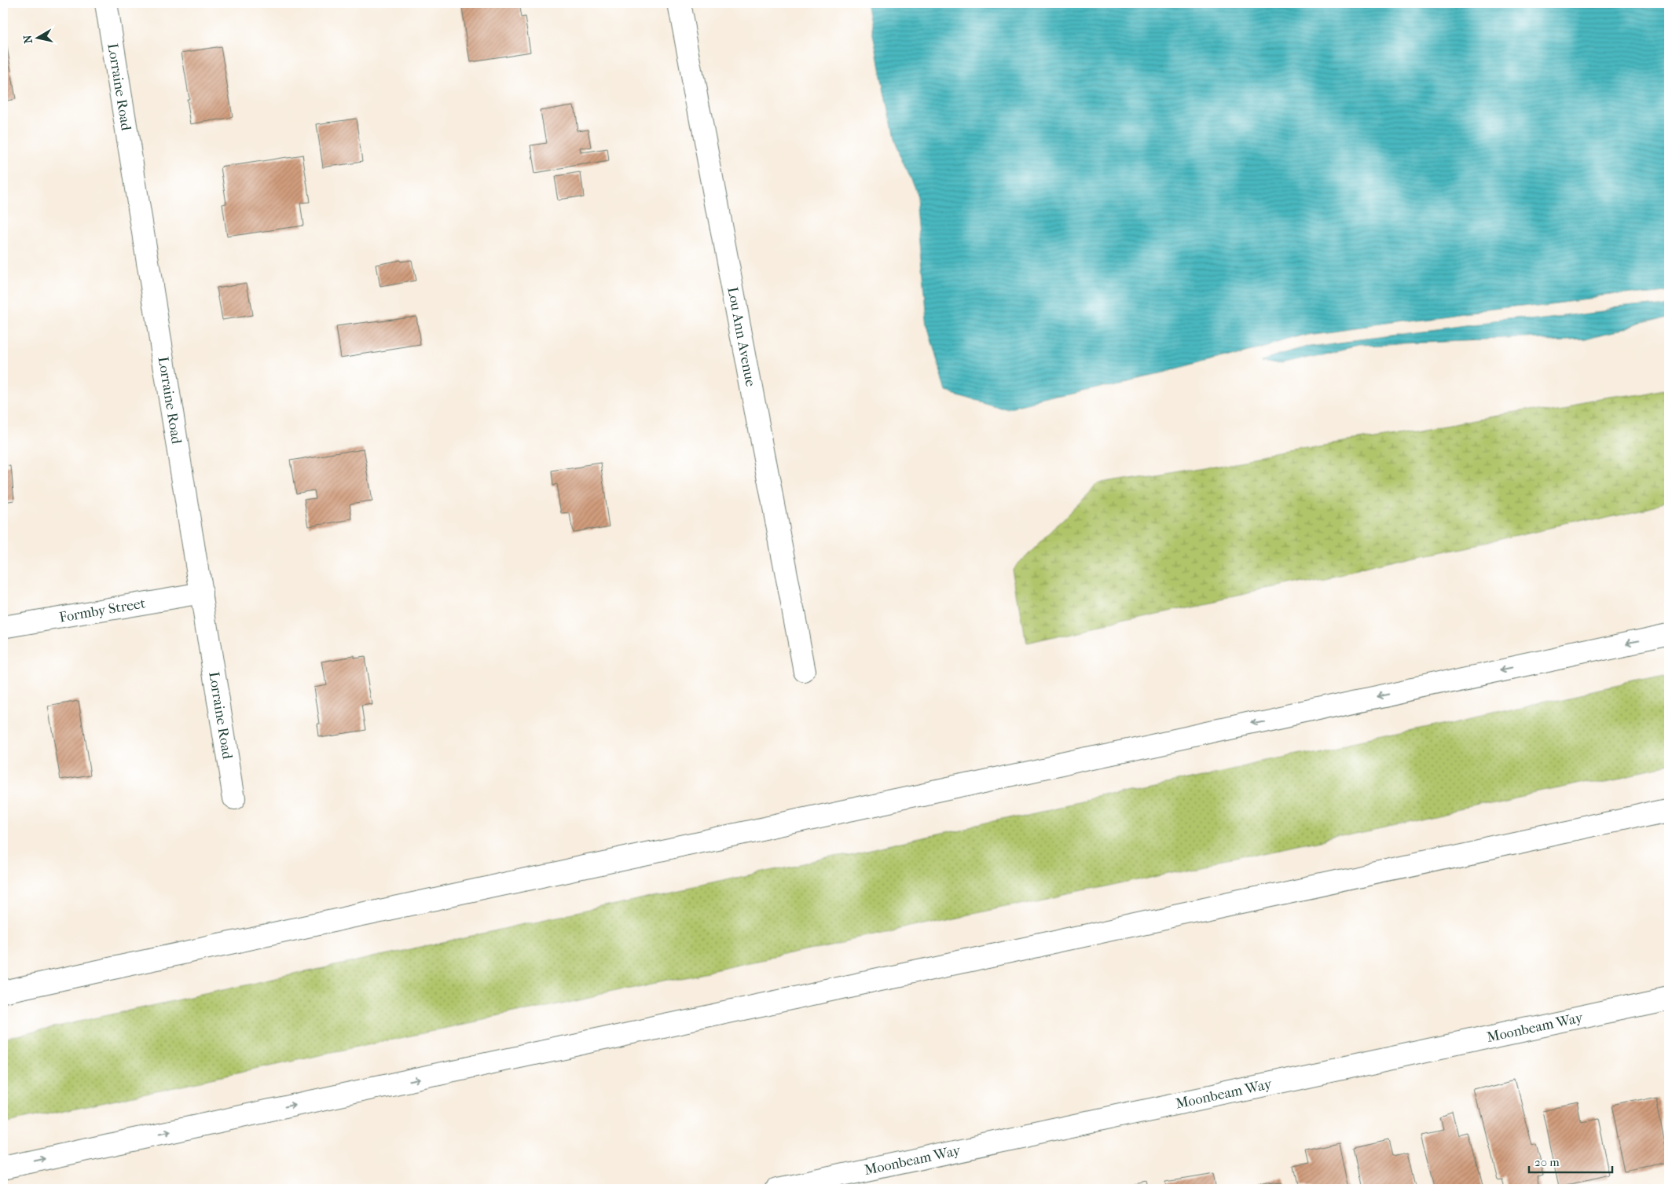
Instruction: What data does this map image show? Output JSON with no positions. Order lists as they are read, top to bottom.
{
  "streets": {
    "main road": [
      "Lorraine Road",
      "Lou Ann Avenue",
      "Formby Street",
      "Moonbeam Way"
    ]
  },
  "crossings": [
    ["Lorraine Road", "Formby Street"]
  ],
  "scale_bar": "20 m",
  "north": "left"
}
